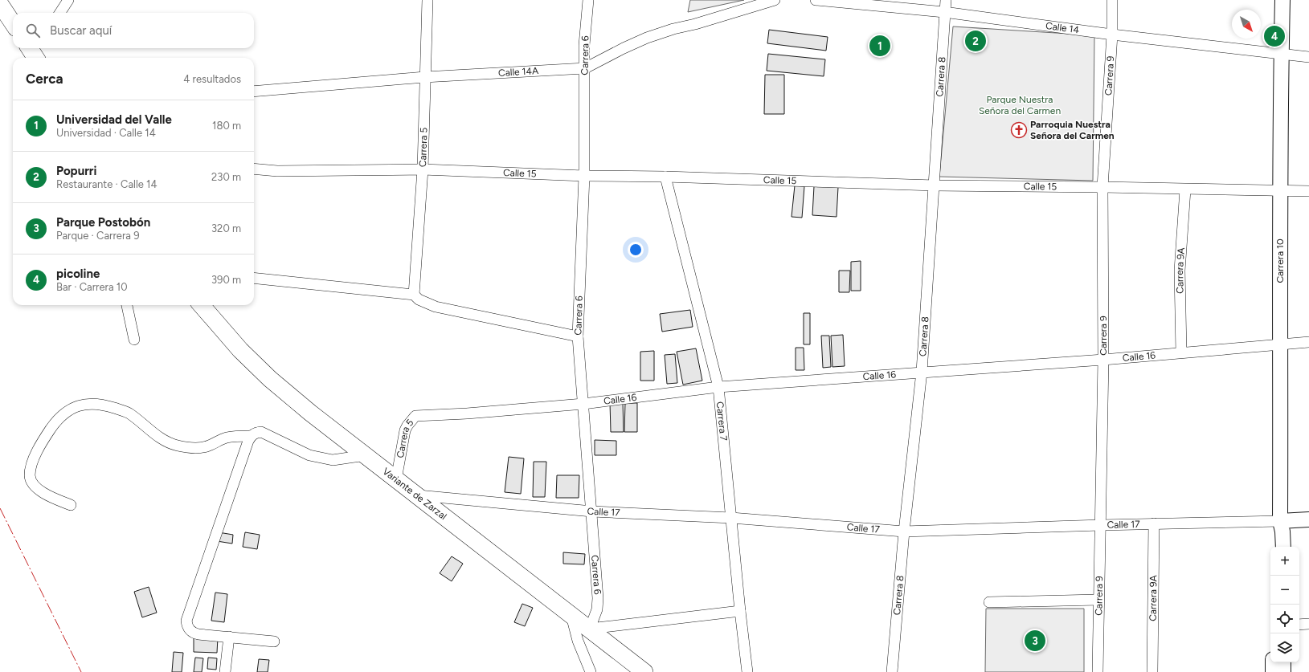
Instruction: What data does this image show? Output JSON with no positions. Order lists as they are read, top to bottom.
{
  "streets": {
    "main road": ["Variante de Zarzal"],
    "street": [
      "Calle 14",
      "Carrera 6",
      "Calle 14A",
      "Carrera 9",
      "Carrera 8",
      "Carrera 5",
      "Calle 15",
      "Carrera 10",
      "Carrera 9A",
      "Calle 16",
      "Carrera 7",
      "Calle 17"
    ]
  },
  "crossings": [
    ["Calle 14", "Carrera 9"],
    ["Calle 14", "Carrera 8"],
    ["Calle 14", "Carrera 10"],
    ["Carrera 6", "Calle 14A"],
    ["Carrera 6", "Calle 15"],
    ["Carrera 6", "Calle 16"],
    ["Carrera 6", "Variante de Zarzal"],
    ["Carrera 6", "Calle 17"],
    ["Calle 14A", "Carrera 5"],
    ["Carrera 9", "Calle 15"],
    ["Carrera 9", "Calle 16"],
    ["Carrera 9", "Calle 17"],
    ["Carrera 8", "Calle 15"],
    ["Carrera 8", "Calle 16"],
    ["Carrera 8", "Calle 17"],
    ["Carrera 5", "Calle 15"],
    ["Carrera 5", "Calle 16"],
    ["Carrera 5", "Variante de Zarzal"],
    ["Calle 15", "Carrera 10"],
    ["Calle 15", "Carrera 9A"],
    ["Calle 15", "Carrera 7"],
    ["Carrera 10", "Calle 16"],
    ["Carrera 10", "Calle 17"],
    ["Carrera 9A", "Calle 16"],
    ["Carrera 9A", "Calle 17"],
    ["Calle 16", "Carrera 7"],
    ["Carrera 7", "Calle 17"],
    ["Variante de Zarzal", "Calle 17"]
  ],
  "parks": ["Parque Nuestra Señora del Carmen"],
  "places": {
    "church": ["Parroquia Nuestra Señora del Carmen"]
  },
  "north": "bottom right",
  "page": {
    "search": "Buscar aquí",
    "pins": [
      "4",
      "2",
      "1",
      "3"
    ],
    "heading": ["Cerca", "4 resultados"],
    "list": [
      {
        "mark": "1",
        "name": "Universidad del Valle",
        "note": "Universidad · Calle 14",
        "value": "180 m"
      },
      {
        "mark": "2",
        "name": "Popurri",
        "note": "Restaurante · Calle 14",
        "value": "230 m"
      },
      {
        "mark": "3",
        "name": "Parque Postobón",
        "note": "Parque · Carrera 9",
        "value": "320 m"
      },
      {
        "mark": "4",
        "name": "picoline",
        "note": "Bar · Carrera 10",
        "value": "390 m"
      }
    ],
    "map_buttons": ["+", "−"]
  }
}
